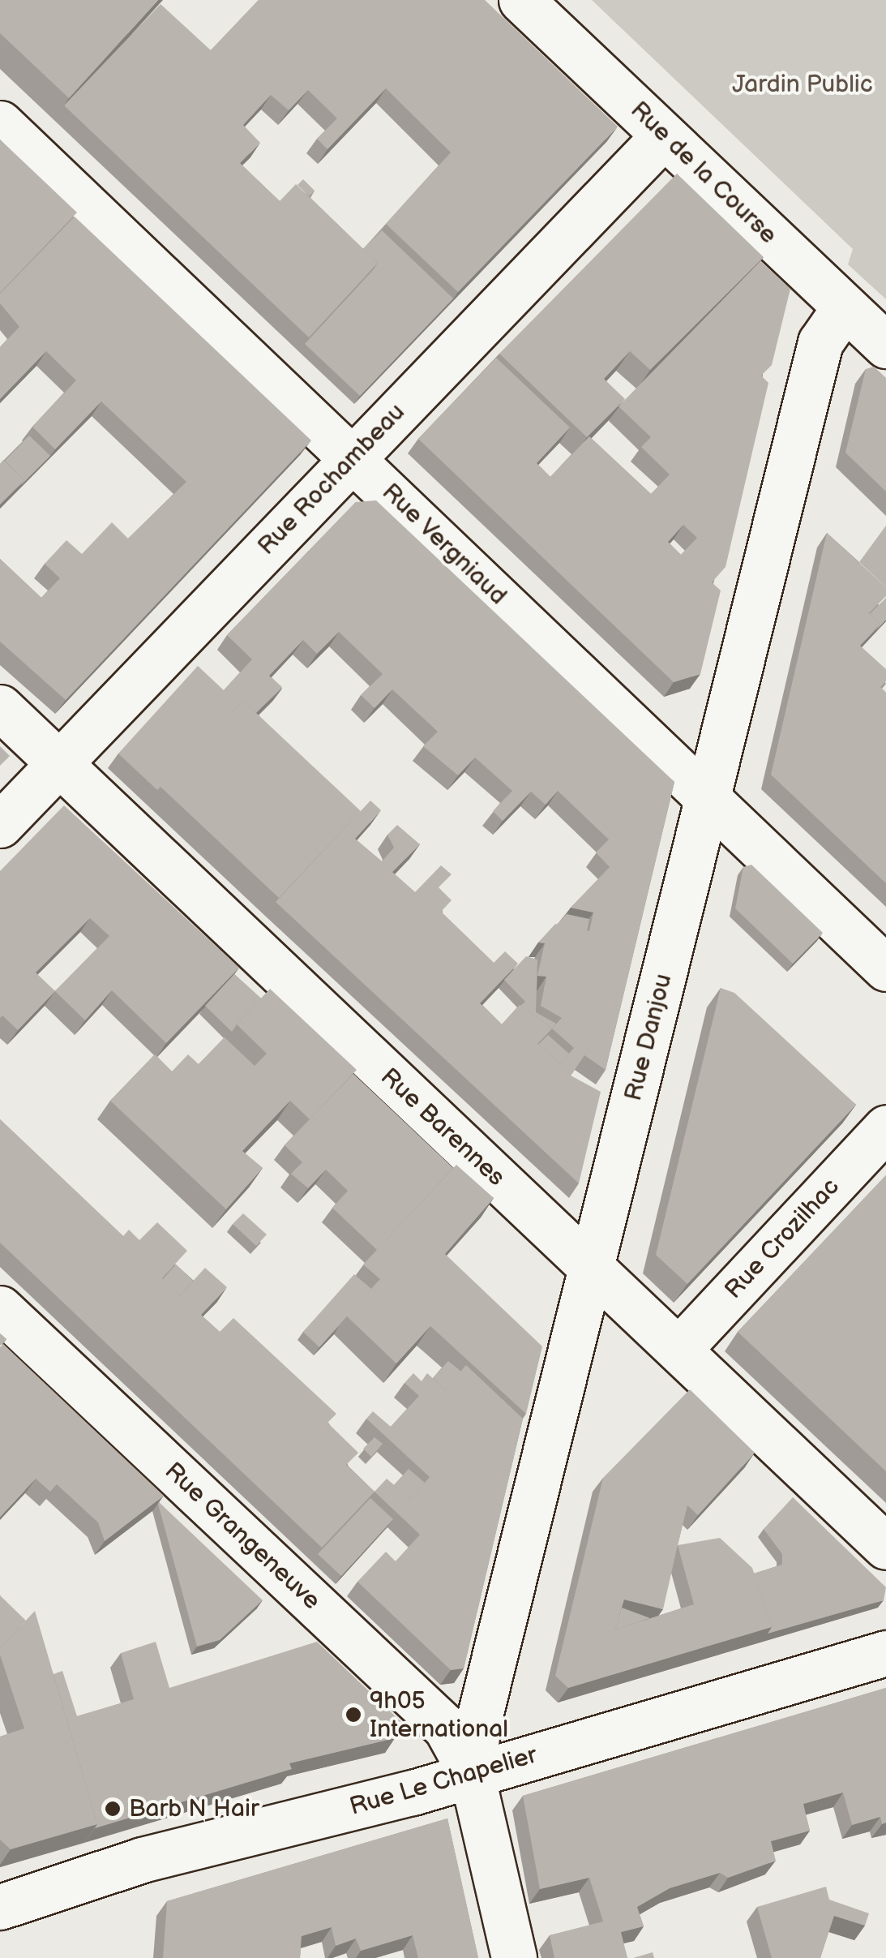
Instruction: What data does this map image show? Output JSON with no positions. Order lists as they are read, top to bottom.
{
  "streets": {
    "street": [
      "Rue de la Course",
      "Rue Rochambeau",
      "Rue Vergniaud",
      "Rue Danjou",
      "Rue Barennes",
      "Rue Crozilhac",
      "Rue Grangeneuve",
      "Rue Le Chapelier"
    ]
  },
  "crossings": [
    ["Rue de la Course", "Rue Rochambeau"],
    ["Rue de la Course", "Rue Danjou"],
    ["Rue Rochambeau", "Rue Vergniaud"],
    ["Rue Rochambeau", "Rue Barennes"],
    ["Rue Vergniaud", "Rue Danjou"],
    ["Rue Danjou", "Rue Barennes"],
    ["Rue Danjou", "Rue Grangeneuve"],
    ["Rue Danjou", "Rue Le Chapelier"],
    ["Rue Barennes", "Rue Crozilhac"],
    ["Rue Grangeneuve", "Rue Le Chapelier"]
  ],
  "parks": ["Jardin Public"],
  "places": ["9h05 International", "Barb N Hair"]
}
